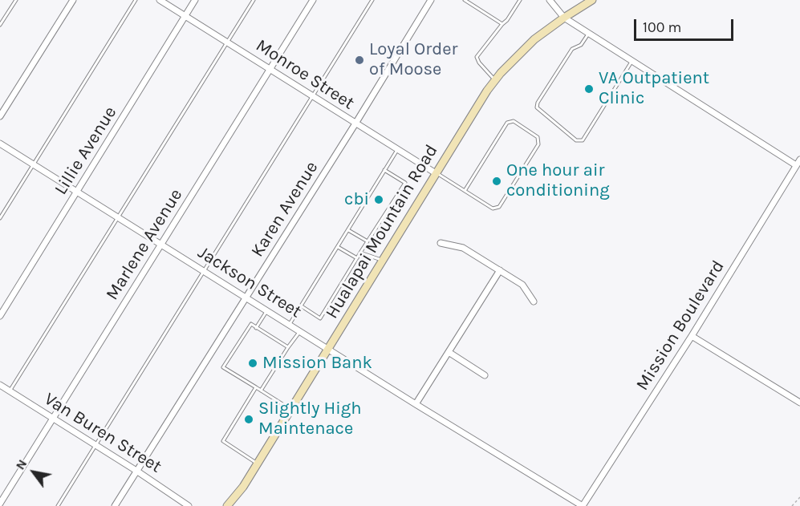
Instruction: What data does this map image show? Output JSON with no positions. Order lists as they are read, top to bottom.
{
  "streets": {
    "main road": ["Hualapai Mountain Road"],
    "street": [
      "Monroe Street",
      "Lillie Avenue",
      "Karen Avenue",
      "Marlene Avenue",
      "Jackson Street",
      "Mission Boulevard",
      "Van Buren Street"
    ]
  },
  "crossings": [
    ["Monroe Street", "Lillie Avenue"],
    ["Monroe Street", "Karen Avenue"],
    ["Monroe Street", "Hualapai Mountain Road"],
    ["Monroe Street", "Marlene Avenue"],
    ["Lillie Avenue", "Jackson Street"],
    ["Karen Avenue", "Jackson Street"],
    ["Karen Avenue", "Van Buren Street"],
    ["Hualapai Mountain Road", "Jackson Street"],
    ["Marlene Avenue", "Jackson Street"],
    ["Marlene Avenue", "Van Buren Street"],
    ["Jackson Street", "Mission Boulevard"]
  ],
  "places": [
    "Loyal Order of Moose",
    "VA Outpatient Clinic",
    "One hour air conditioning",
    "cbi",
    "Mission Bank",
    "Slightly High Maintenace"
  ],
  "scale_bar": "100 m",
  "north": "top left"
}
